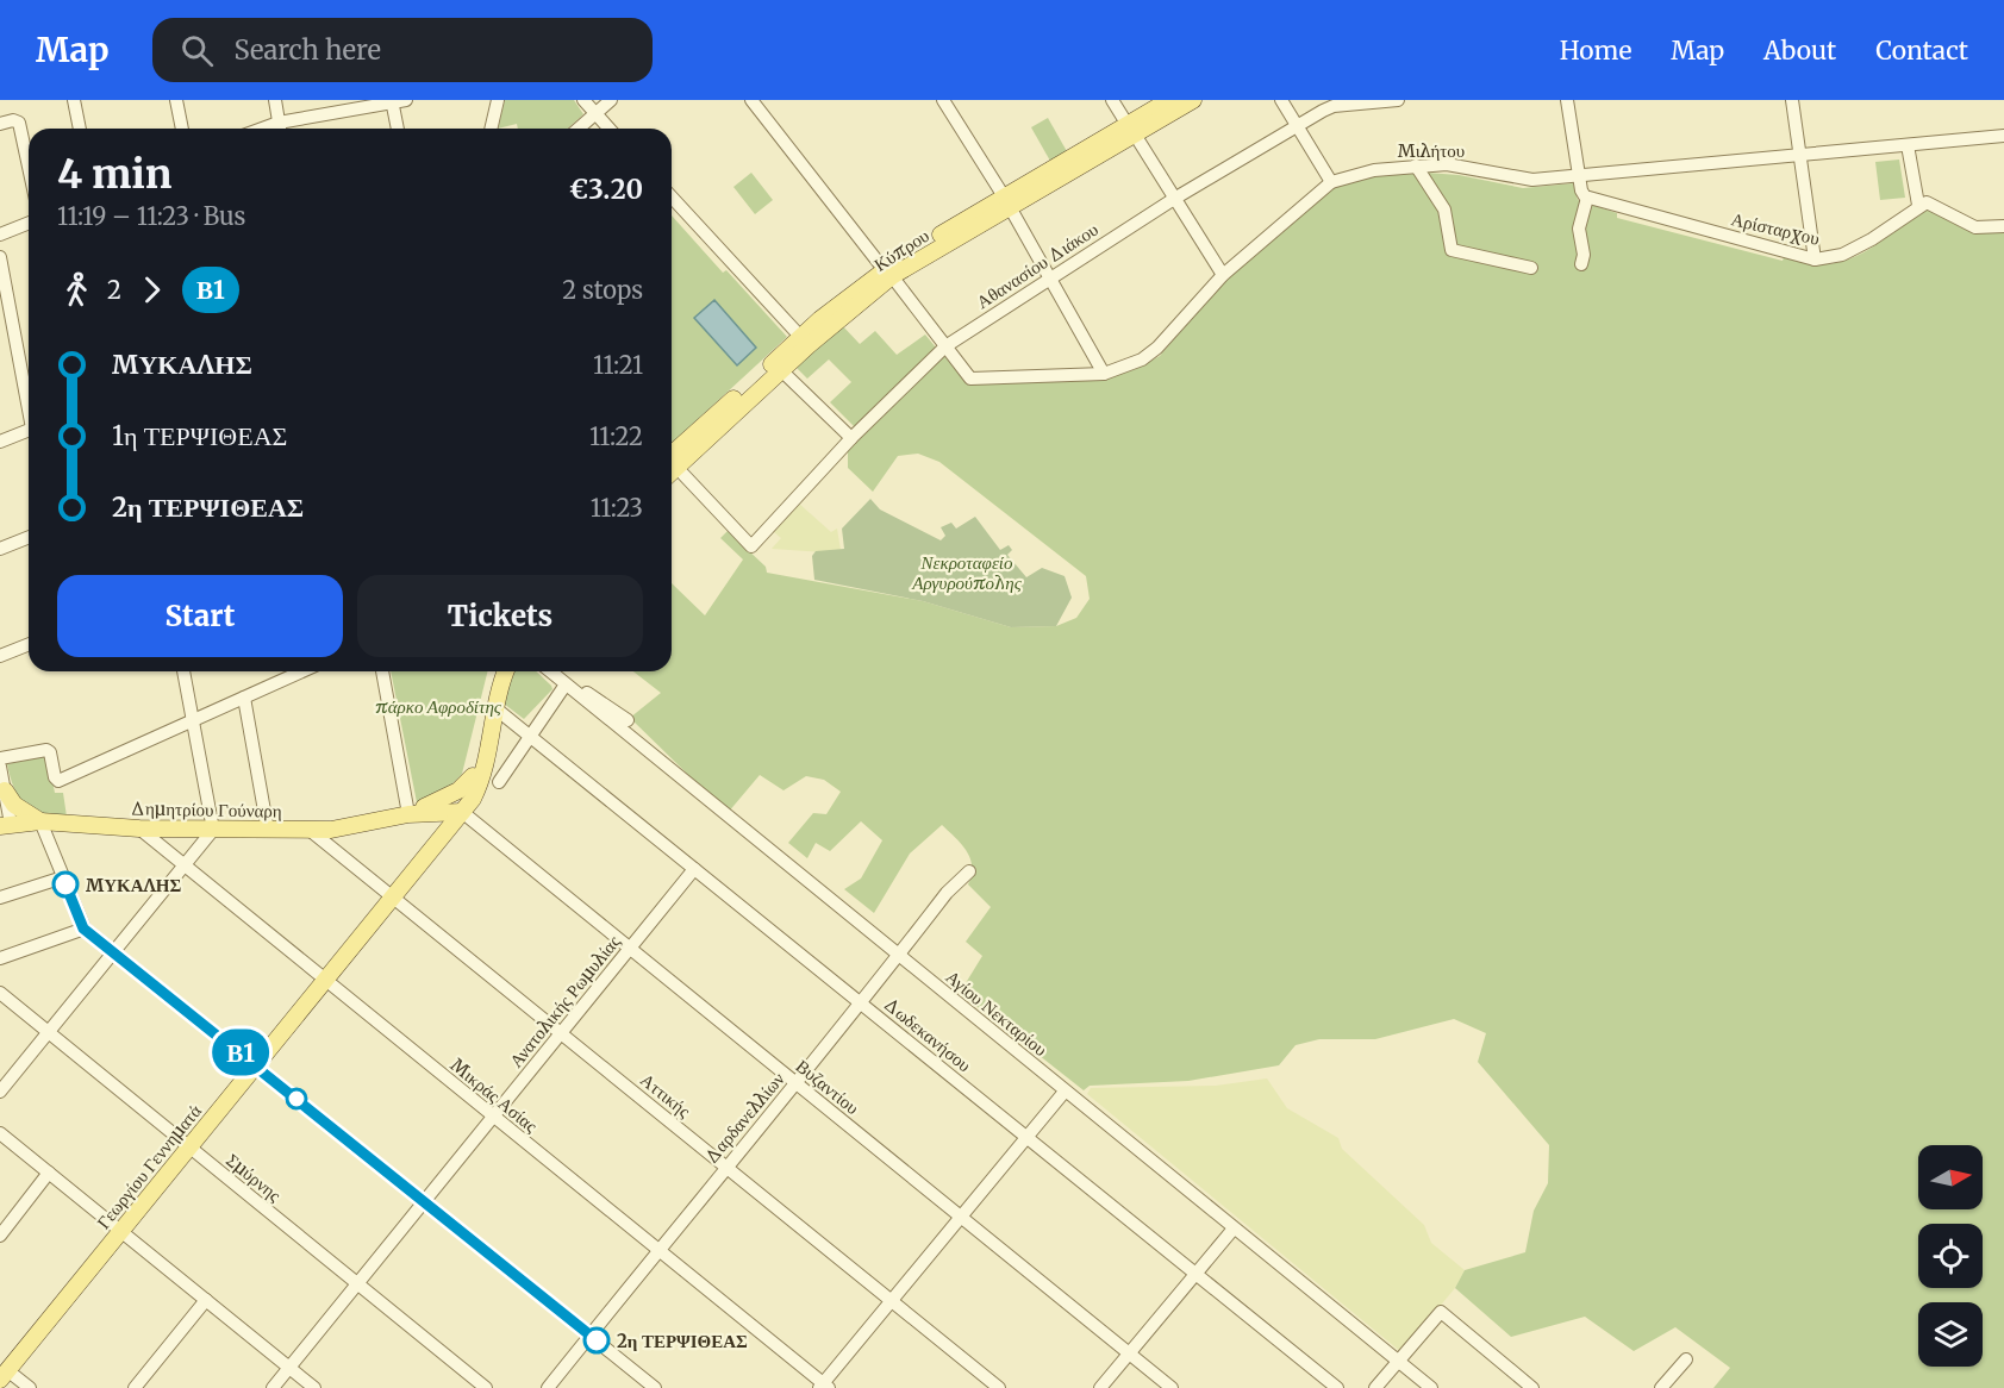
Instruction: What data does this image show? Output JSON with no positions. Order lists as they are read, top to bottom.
{
  "streets": {
    "main road": ["Κύπρου", "Δημητρίου Γούναρη", "Γεωργίου Γεννηματά"],
    "street": [
      "Μιλήτου",
      "Αρίσταρχου",
      "Αθανασίου Διάκου",
      "Ανατολικής Ρωμυλίας",
      "Αγίου Νεκταρίου",
      "Δωδεκανήσου",
      "Βυζαντίου",
      "Μικράς Ασίας",
      "Αττικής",
      "Δαρδανελλίων",
      "Σμύρνης"
    ]
  },
  "crossings": [
    ["Μιλήτου", "Αθανασίου Διάκου"],
    ["Δημητρίου Γούναρη", "Μικράς Ασίας"],
    ["Δημητρίου Γούναρη", "Αττικής"],
    ["Ανατολικής Ρωμυλίας", "Δωδεκανήσου"],
    ["Ανατολικής Ρωμυλίας", "Βυζαντίου"],
    ["Ανατολικής Ρωμυλίας", "Μικράς Ασίας"],
    ["Ανατολικής Ρωμυλίας", "Αττικής"],
    ["Ανατολικής Ρωμυλίας", "Σμύρνης"],
    ["Αγίου Νεκταρίου", "Δαρδανελλίων"],
    ["Δωδεκανήσου", "Δαρδανελλίων"],
    ["Δωδεκανήσου", "Γεωργίου Γεννηματά"],
    ["Βυζαντίου", "Δαρδανελλίων"],
    ["Βυζαντίου", "Γεωργίου Γεννηματά"],
    ["Μικράς Ασίας", "Δαρδανελλίων"],
    ["Μικράς Ασίας", "Γεωργίου Γεννηματά"],
    ["Αττικής", "Δαρδανελλίων"],
    ["Αττικής", "Γεωργίου Γεννηματά"],
    ["Γεωργίου Γεννηματά", "Σμύρνης"]
  ],
  "parks": ["Νεκροταφείο Αργυρούπολης", "πάρκο Αφροδίτης"],
  "places": ["ΜΥΚΑΛΗΣ", "2η ΤΕΡΨΙΘΕΑΣ"],
  "lines": ["bus line Β1"],
  "north": "right",
  "page": {
    "header": "Map",
    "search": "Search here",
    "nav": [
      "Home",
      "Map",
      "About",
      "Contact"
    ],
    "on_map": "Β1",
    "heading": ["4 min", "11:19 – 11:23 · Bus", "€3.20"],
    "legs": ["2", "Β1", "2 stops"],
    "list": [
      {
        "name": "ΜΥΚΑΛΗΣ",
        "value": "11:21"
      },
      {
        "name": "1η ΤΕΡΨΙΘΕΑΣ",
        "value": "11:22"
      },
      {
        "name": "2η ΤΕΡΨΙΘΕΑΣ",
        "value": "11:23"
      }
    ],
    "buttons": ["Start", "Tickets"]
  }
}
